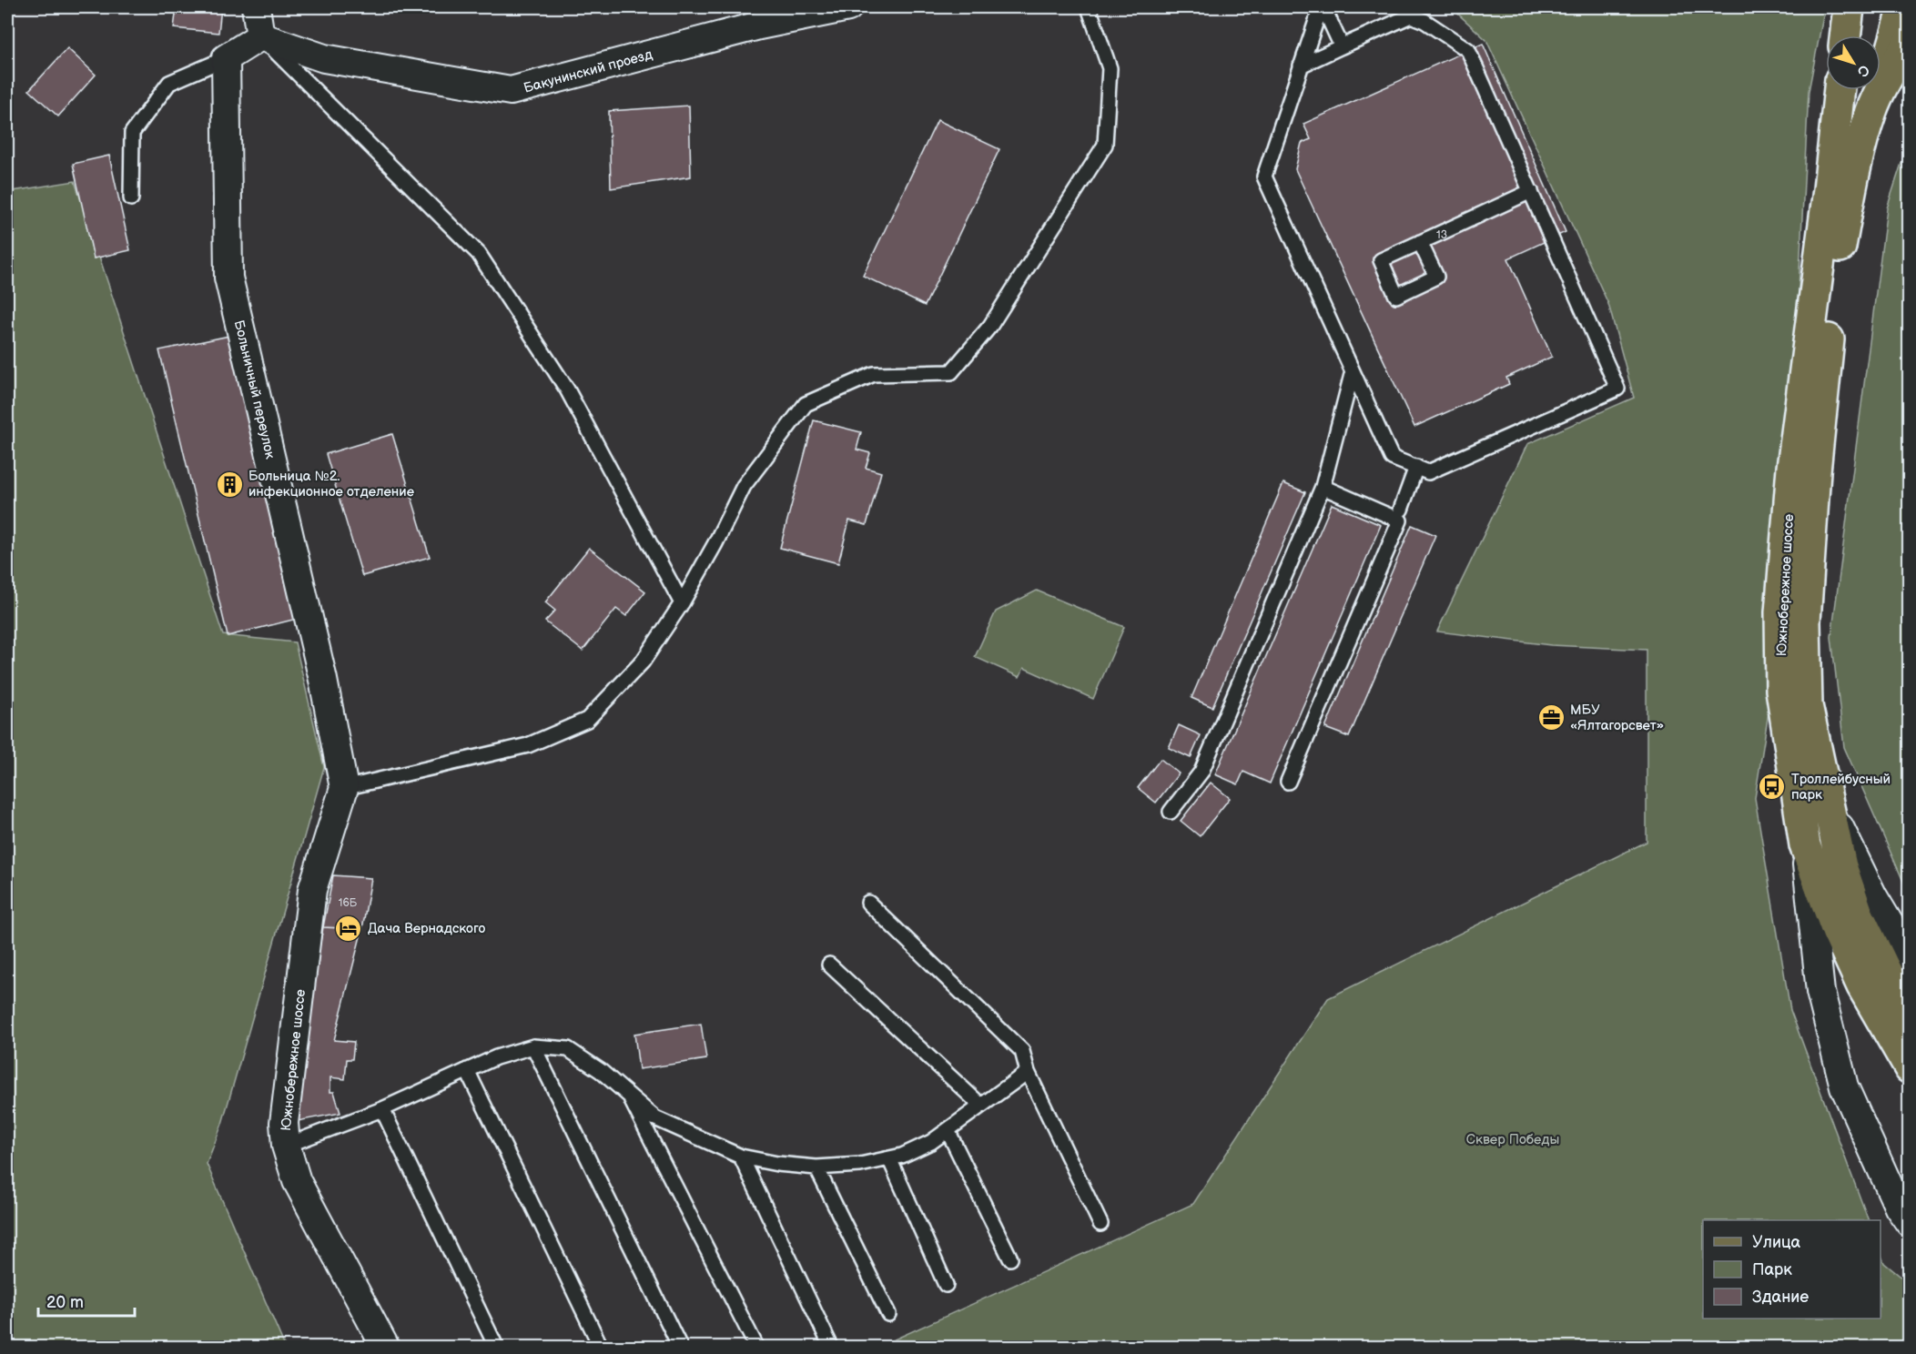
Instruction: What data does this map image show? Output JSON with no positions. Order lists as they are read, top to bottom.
{
  "streets": {
    "main road": ["Южнобережное шоссе"],
    "street": ["Бакунинский проезд", "Больничный переулок"]
  },
  "crossings": [
    ["Больничный переулок", "Южнобережное шоссе"]
  ],
  "parks": ["Сквер Победы"],
  "places": {
    "building": ["Больница №2. инфекционное отделение"],
    "office": ["МБУ «Ялтагорсвет»"],
    "bus stop": ["Троллейбусный парк"],
    "hotel": ["Дача Вернадского"]
  },
  "house_numbers": ["13", "16Б"],
  "legend": ["Улица", "Парк", "Здание"],
  "scale_bar": "20 m",
  "north": "bottom right"
}
